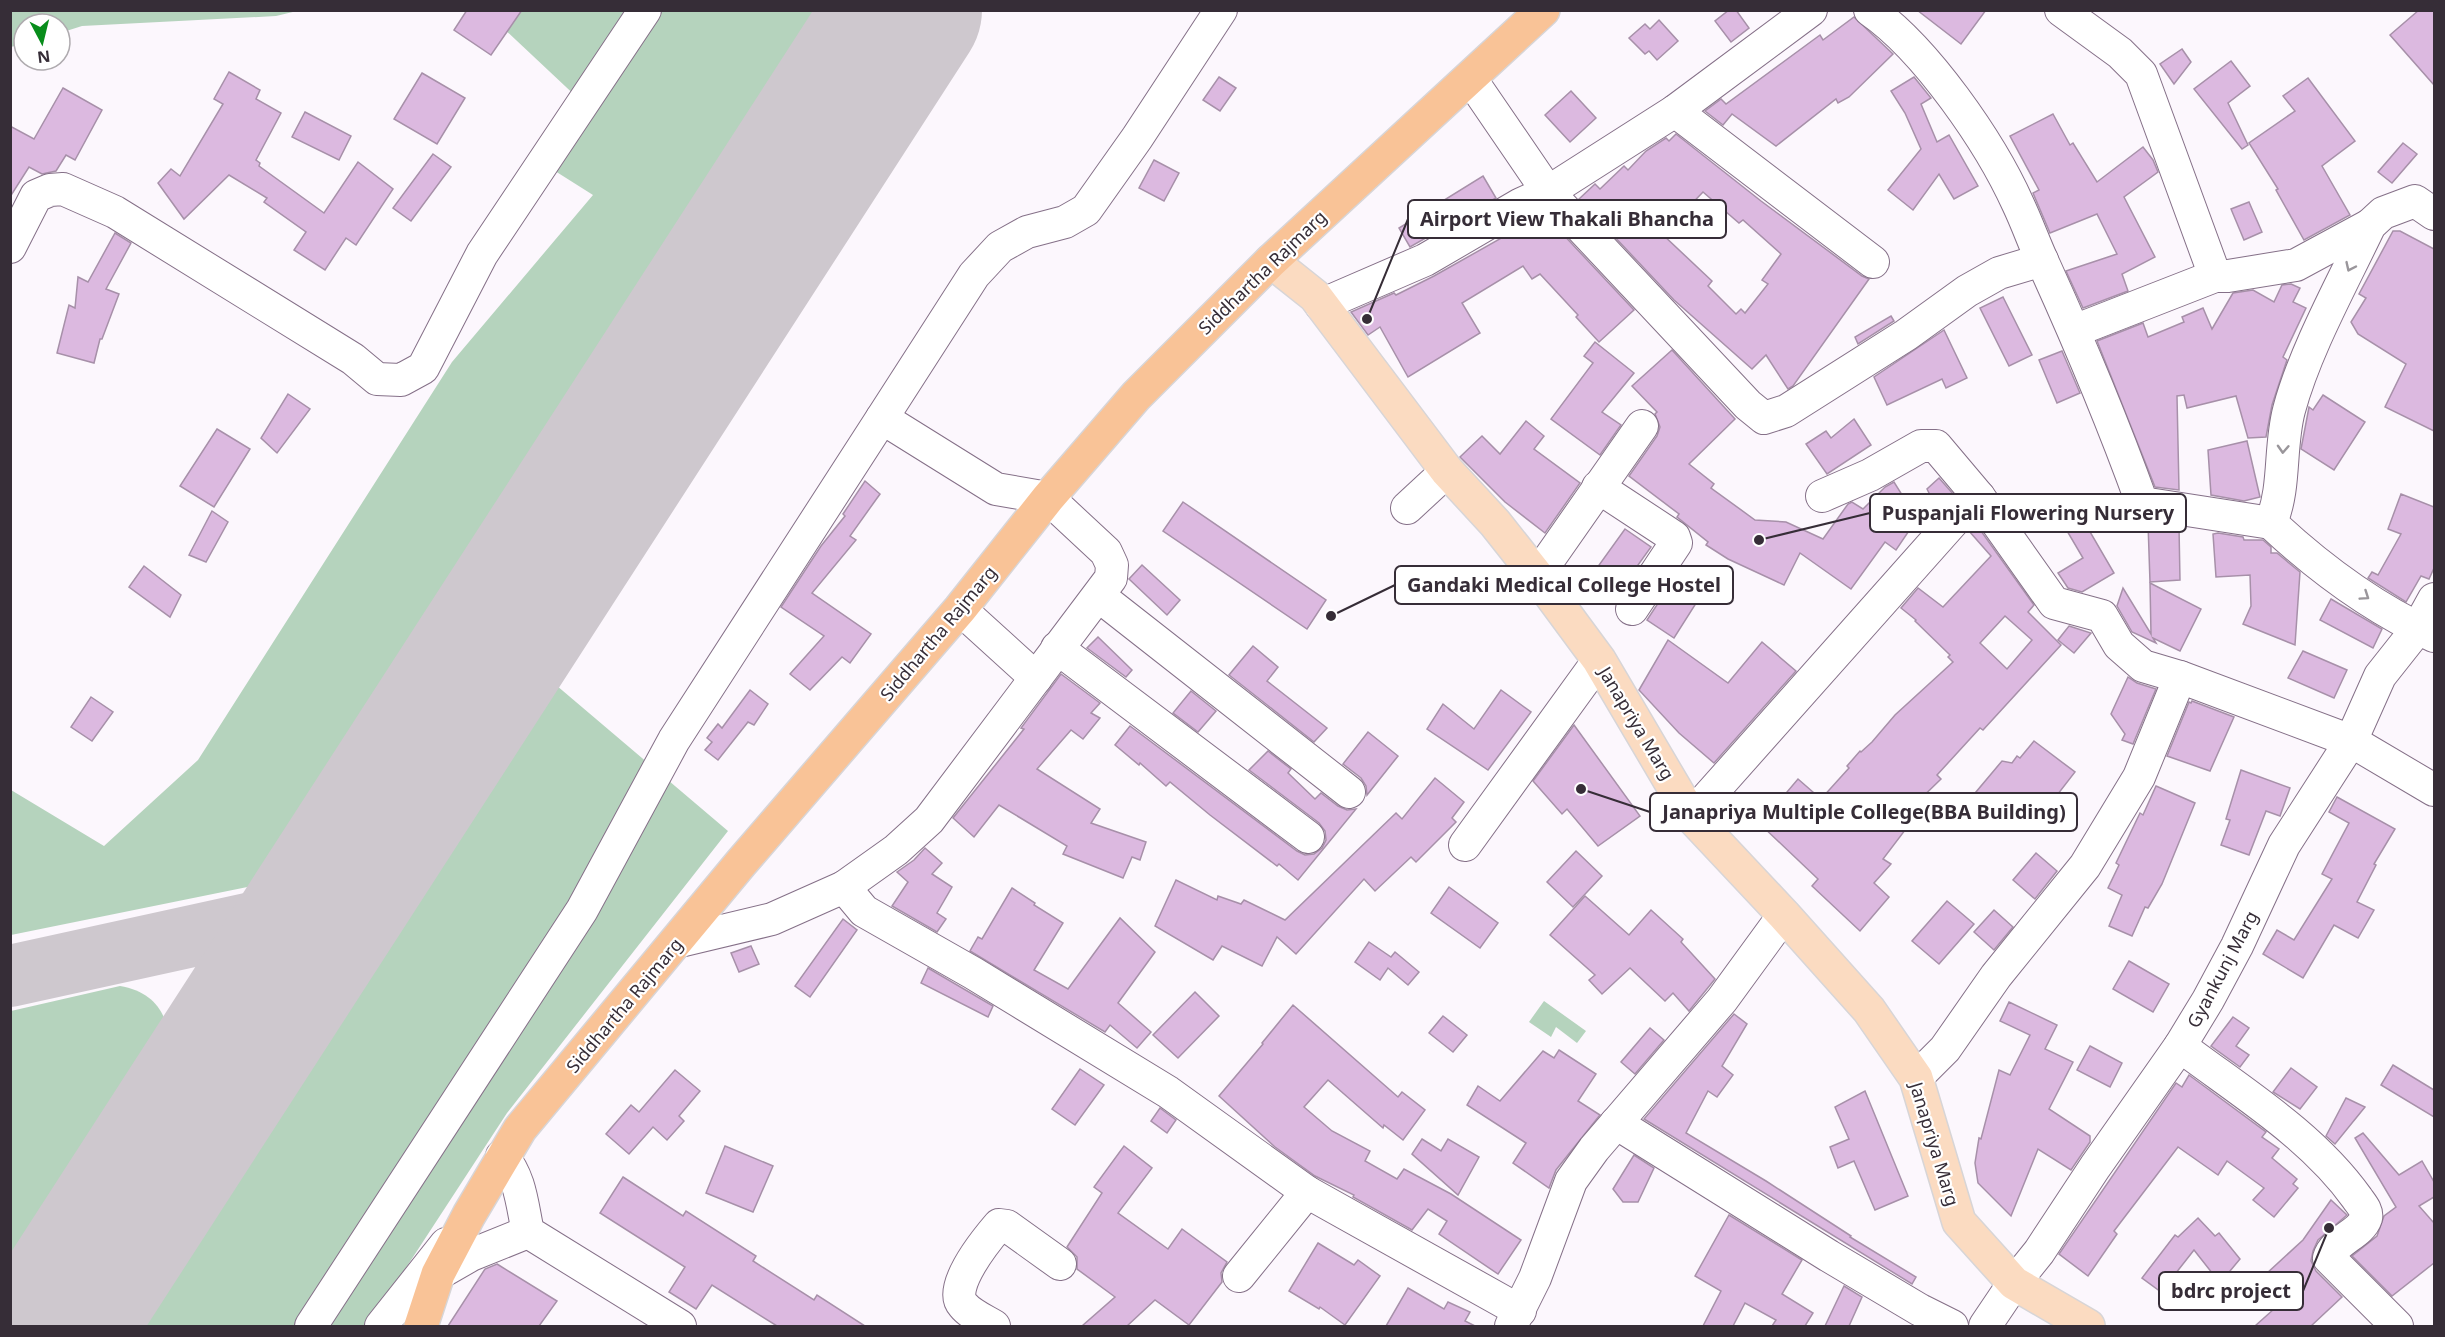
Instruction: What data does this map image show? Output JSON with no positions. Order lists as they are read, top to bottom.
{
  "streets": {
    "highway": ["Siddhartha Rajmarg"],
    "main road": ["Janapriya Marg"],
    "street": ["Gyankunj Marg"]
  },
  "crossings": [
    ["Siddhartha Rajmarg", "Janapriya Marg"],
    ["Janapriya Marg", "Gyankunj Marg"]
  ],
  "places": [
    "Airport View Thakali Bhancha",
    "Puspanjali Flowering Nursery",
    "Gandaki Medical College Hostel",
    "Janapriya Multiple College(BBA Building)",
    "bdrc project"
  ],
  "north": "bottom"
}
